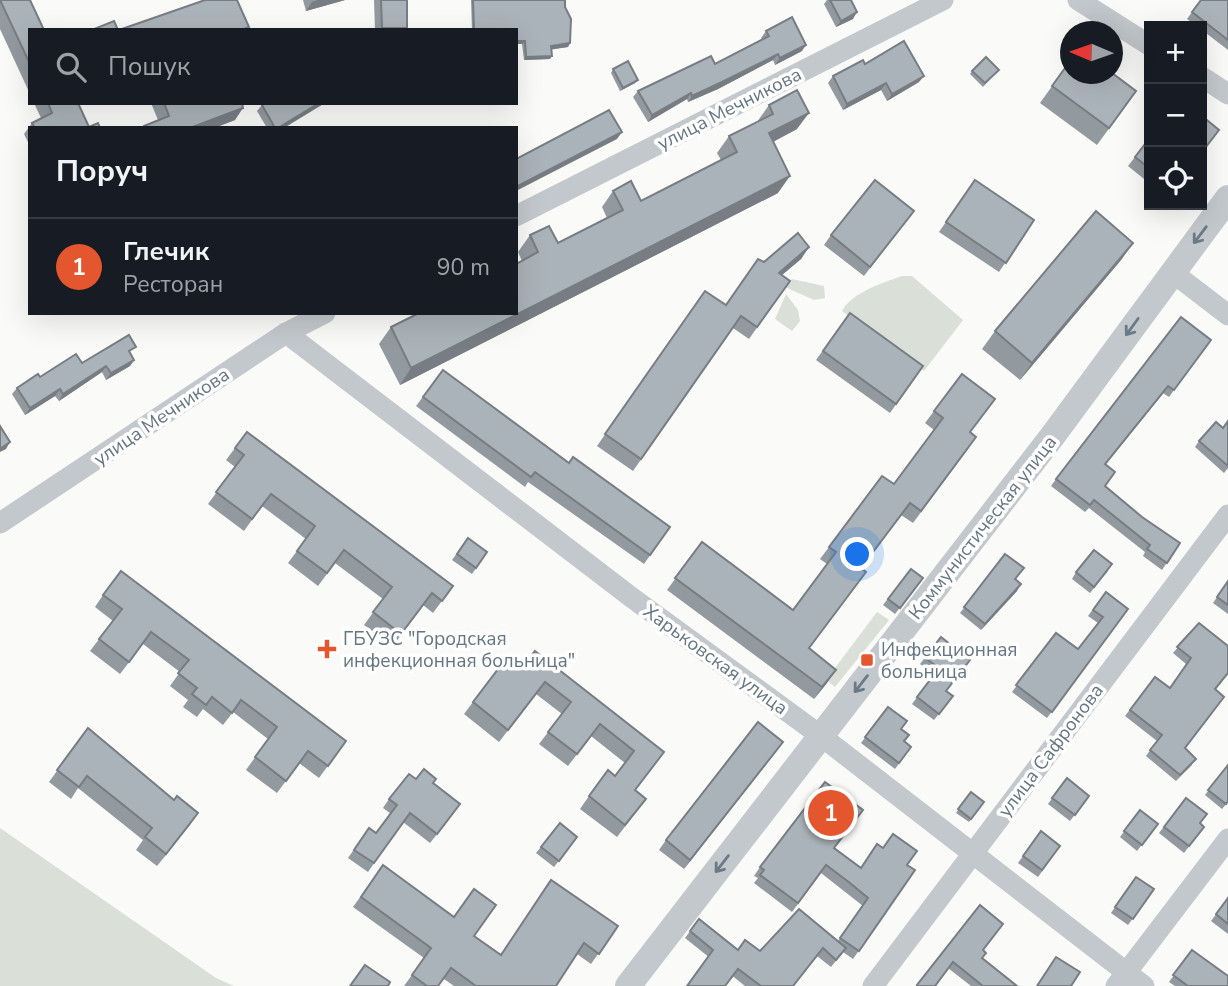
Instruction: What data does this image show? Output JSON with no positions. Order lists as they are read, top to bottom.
{
  "streets": {
    "street": [
      "улица Мечникова",
      "Коммунистическая улица",
      "Харьковская улица",
      "улица Сафронова"
    ]
  },
  "crossings": [
    ["улица Мечникова", "Харьковская улица"],
    ["Коммунистическая улица", "Харьковская улица"],
    ["Харьковская улица", "улица Сафронова"]
  ],
  "one_way": ["Коммунистическая улица"],
  "places": {
    "health": ["ГБУЗС \"Городская инфекционная больница\""],
    "transit": ["Инфекционная больница"]
  },
  "north": "left",
  "page": {
    "map_buttons": ["+", "−"],
    "search": "Пошук",
    "heading": "Поруч",
    "list": [
      {
        "mark": "1",
        "name": "Глечик",
        "note": "Ресторан",
        "value": "90 m"
      }
    ],
    "pins": "1"
  }
}
